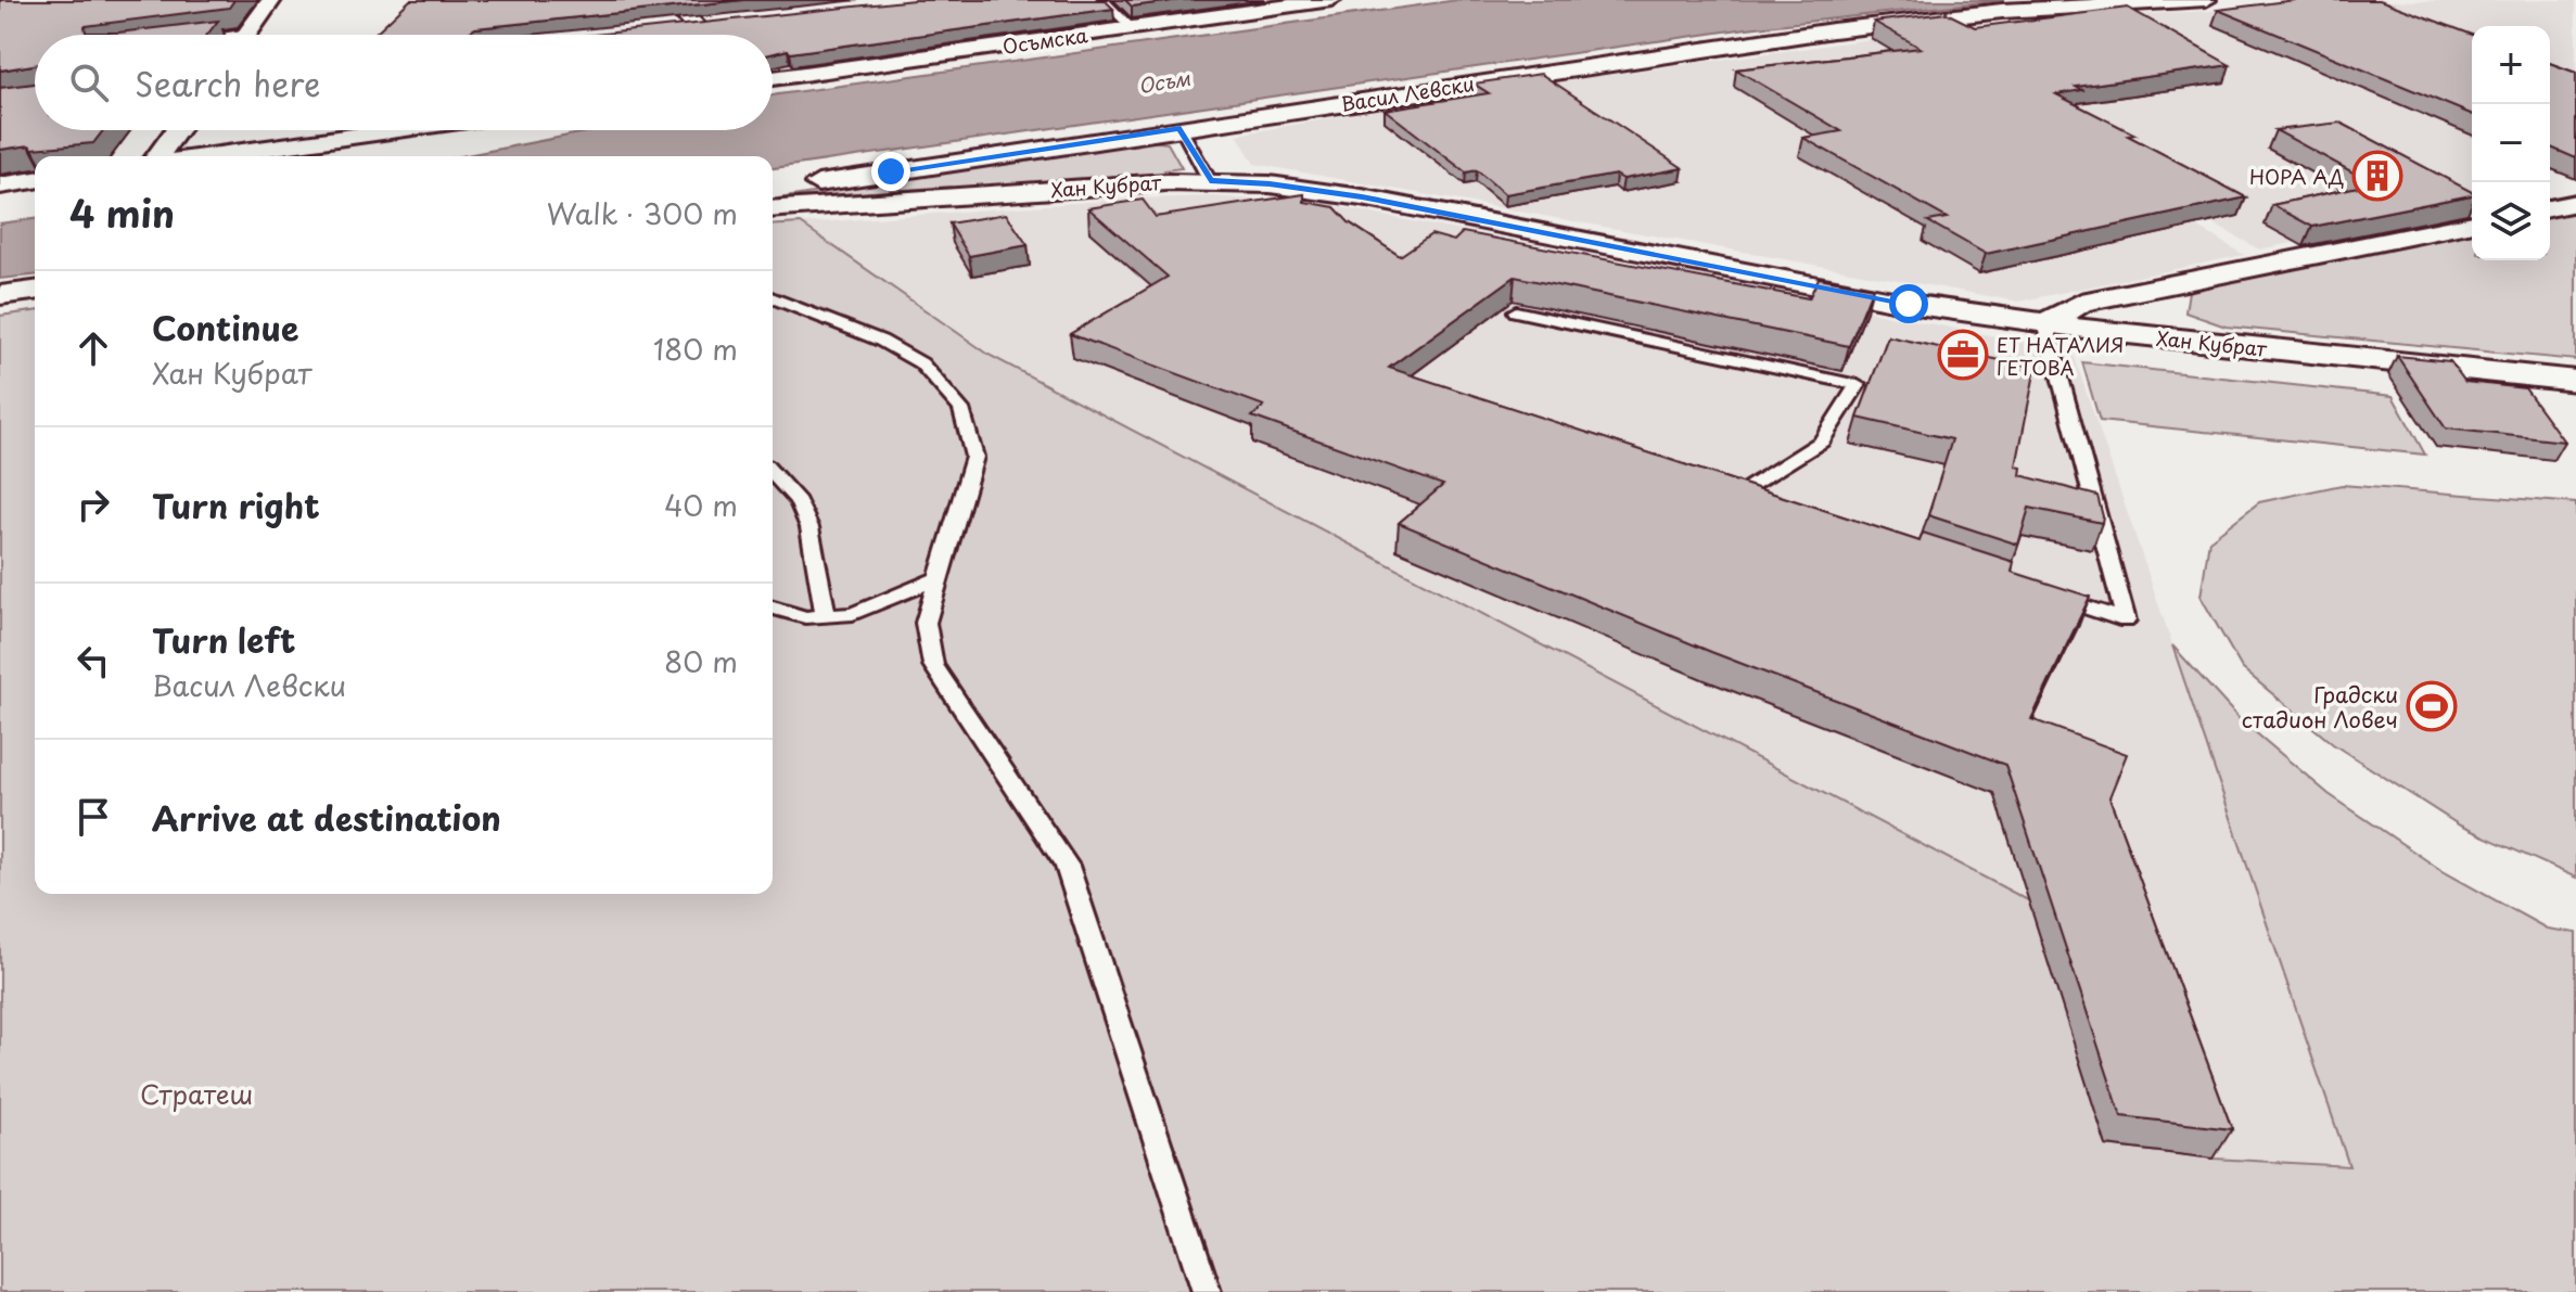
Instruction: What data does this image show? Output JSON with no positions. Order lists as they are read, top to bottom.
{
  "streets": {
    "street": ["Осъмска", "Васил Левски", "Хан Кубрат"]
  },
  "water": ["Осъм"],
  "parks": ["Стратеш"],
  "places": {
    "building": ["НОРА АД"],
    "office": ["ЕТ НАТАЛИЯ ГЕТОВА"],
    "sports": ["Градски стадион Ловеч"]
  },
  "page": {
    "map_buttons": ["+", "−"],
    "search": "Search here",
    "heading": ["4 min", "Walk · 300 m"],
    "list": [
      ["Continue", "Хан Кубрат", "180 m"],
      ["Turn right", "40 m"],
      ["Turn left", "Васил Левски", "80 m"],
      "Arrive at destination"
    ]
  }
}
